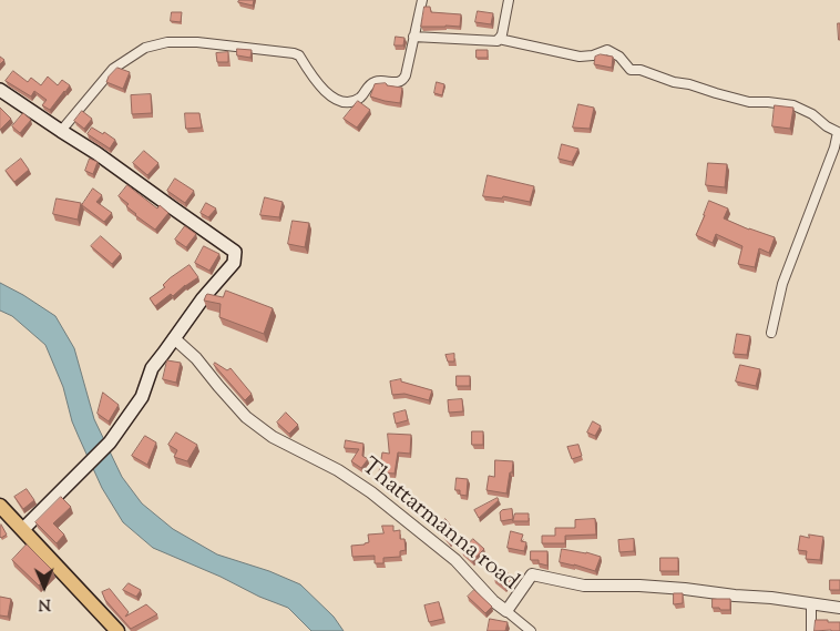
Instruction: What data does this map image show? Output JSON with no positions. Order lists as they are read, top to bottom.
{
  "streets": {
    "street": ["Thattarmanna road"]
  },
  "north": "bottom"
}
